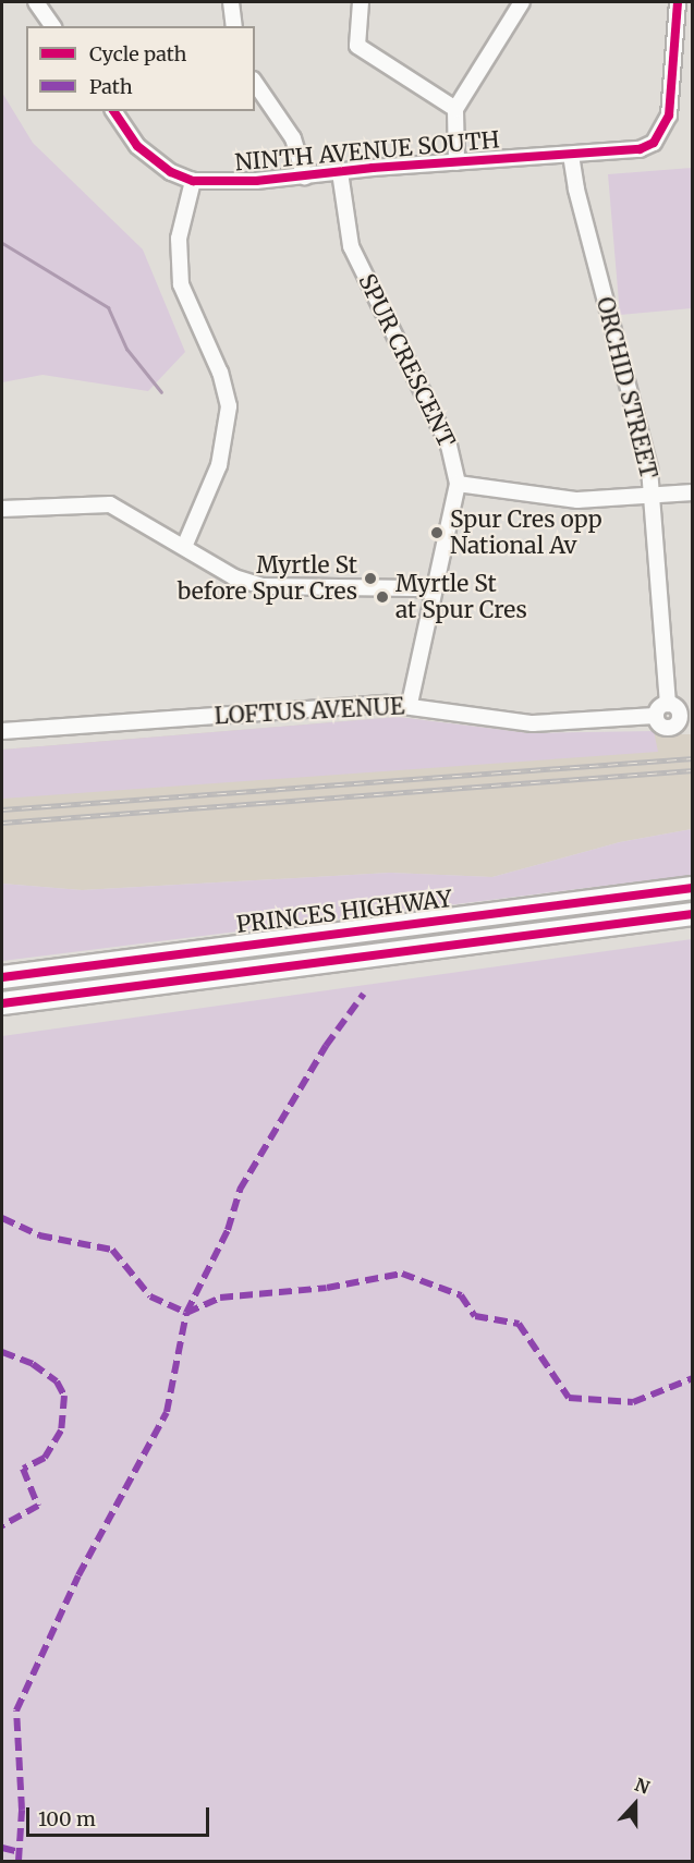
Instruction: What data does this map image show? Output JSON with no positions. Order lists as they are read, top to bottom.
{
  "streets": {
    "highway": ["PRINCES HIGHWAY"],
    "street": [
      "NINTH AVENUE SOUTH",
      "SPUR CRESCENT",
      "ORCHID STREET",
      "LOFTUS AVENUE"
    ]
  },
  "crossings": [
    ["NINTH AVENUE SOUTH", "SPUR CRESCENT"],
    ["NINTH AVENUE SOUTH", "ORCHID STREET"],
    ["SPUR CRESCENT", "LOFTUS AVENUE"],
    ["ORCHID STREET", "LOFTUS AVENUE"]
  ],
  "places": ["Spur Cres opp National Av", "Myrtle St before Spur Cres", "Myrtle St at Spur Cres"],
  "legend": ["Cycle path", "Path"],
  "scale_bar": "100 m",
  "north": "top"
}
